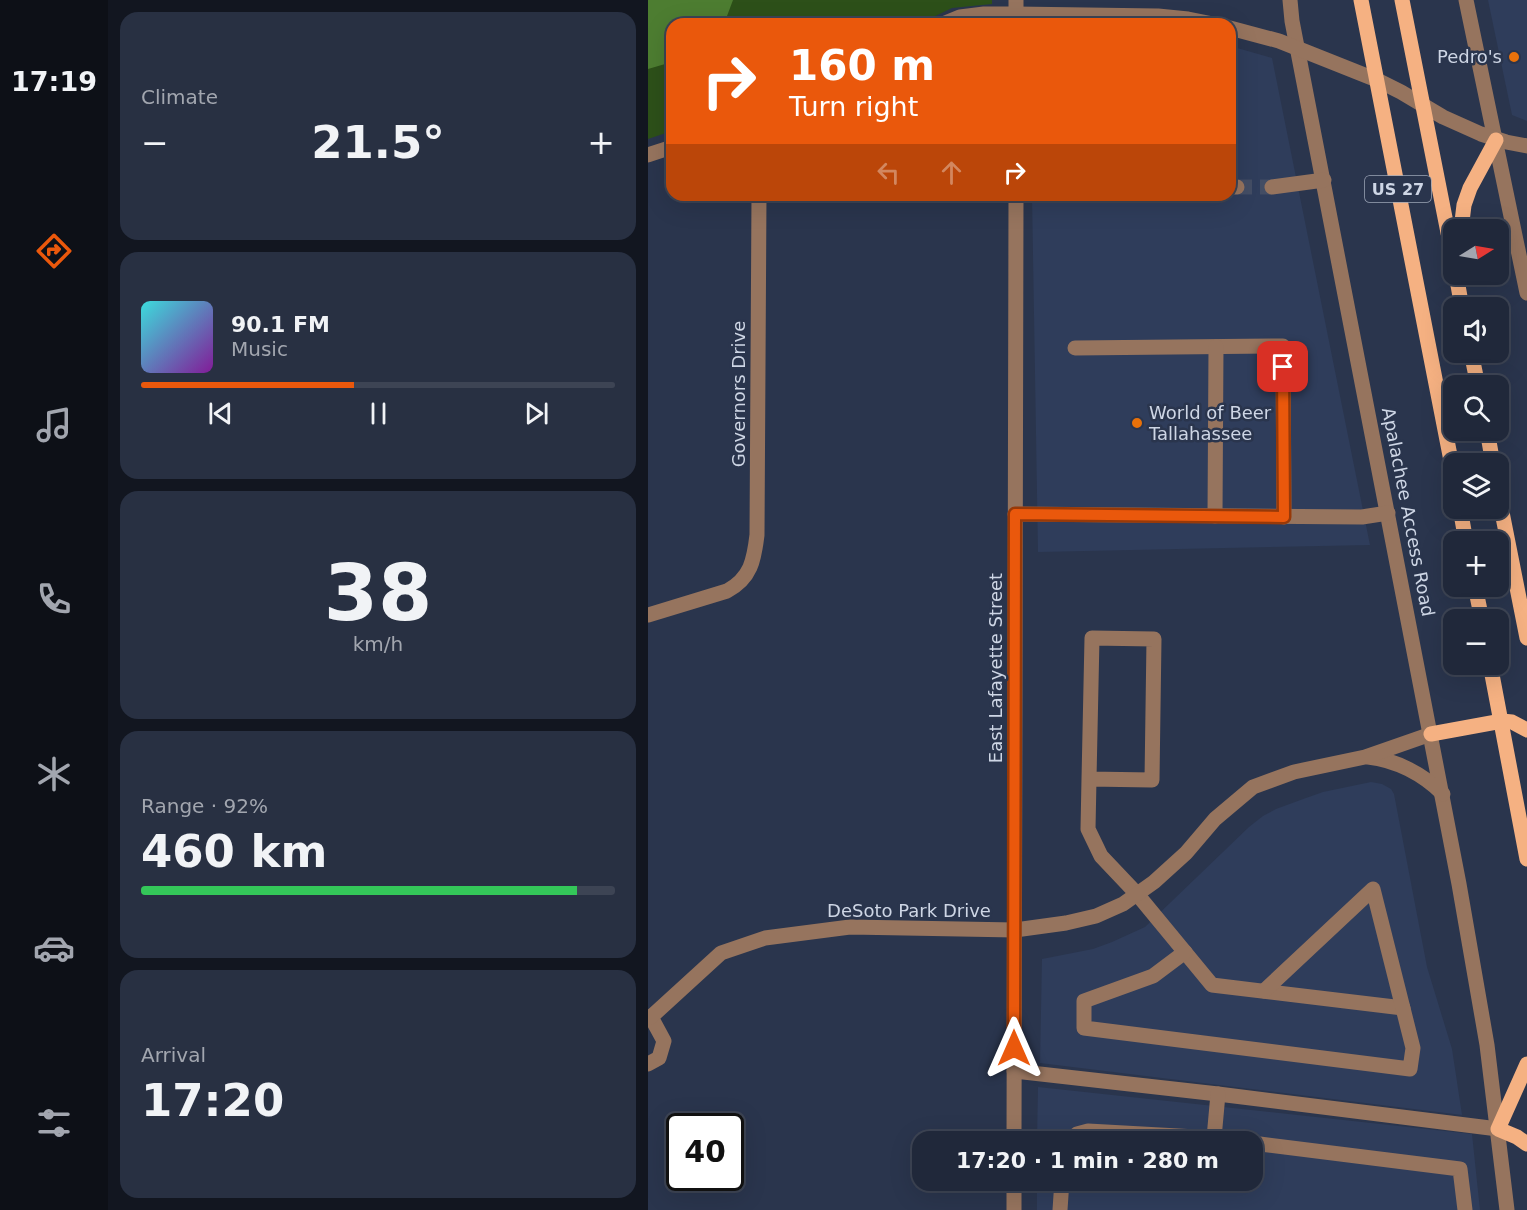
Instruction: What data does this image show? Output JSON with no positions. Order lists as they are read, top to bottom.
{
  "streets": {
    "main road": ["US 27"],
    "street": [
      "Governors Drive",
      "Apalachee Access Road",
      "East Lafayette Street",
      "DeSoto Park Drive"
    ]
  },
  "crossings": [
    ["Apalachee Access Road", "DeSoto Park Drive"],
    ["East Lafayette Street", "DeSoto Park Drive"]
  ],
  "places": ["Pedro's", "World of Beer Tallahassee"],
  "north": "right",
  "page": {
    "tabs": "17:19",
    "tile": [
      "Climate",
      ["38", "km/h"],
      ["Range · 92%", "460 km"],
      ["Arrival", "17:20"]
    ],
    "turn": ["160 m", "Turn right"],
    "heat": ["−", "21.5°", "+"],
    "map_buttons": ["+", "−"],
    "song": ["90.1 FM", "Music"],
    "limit": "40",
    "trip": "17:20 · 1 min · 280 m"
  }
}
